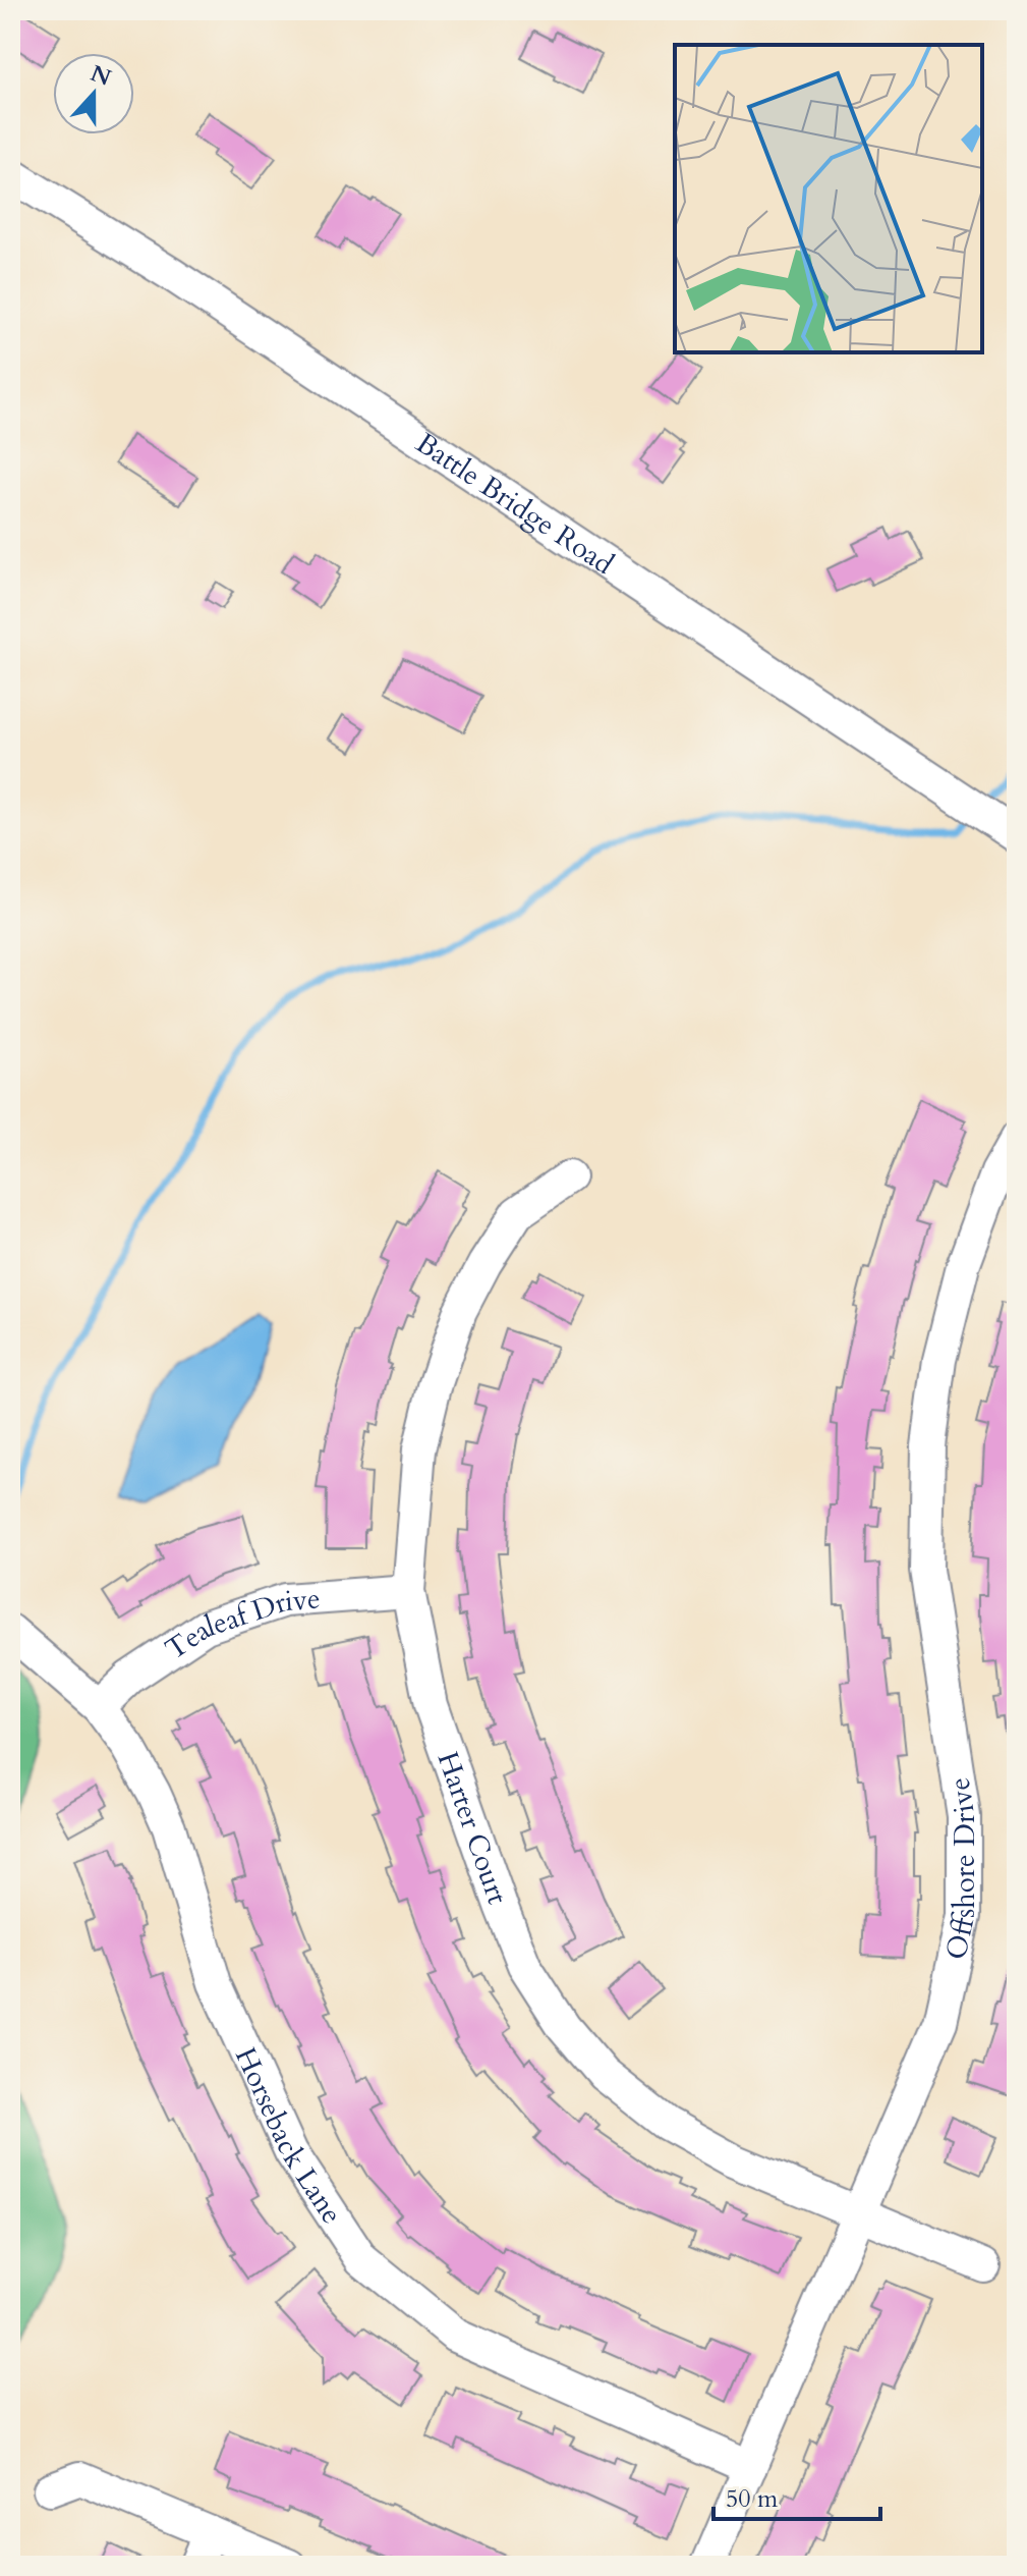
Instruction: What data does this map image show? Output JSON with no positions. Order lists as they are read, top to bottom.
{
  "streets": {
    "street": [
      "Battle Bridge Road",
      "Tealeaf Drive",
      "Harter Court",
      "Offshore Drive",
      "Horseback Lane"
    ]
  },
  "crossings": [
    ["Tealeaf Drive", "Harter Court"],
    ["Tealeaf Drive", "Horseback Lane"],
    ["Harter Court", "Offshore Drive"],
    ["Offshore Drive", "Horseback Lane"]
  ],
  "scale_bar": "50 m",
  "north": "top"
}
